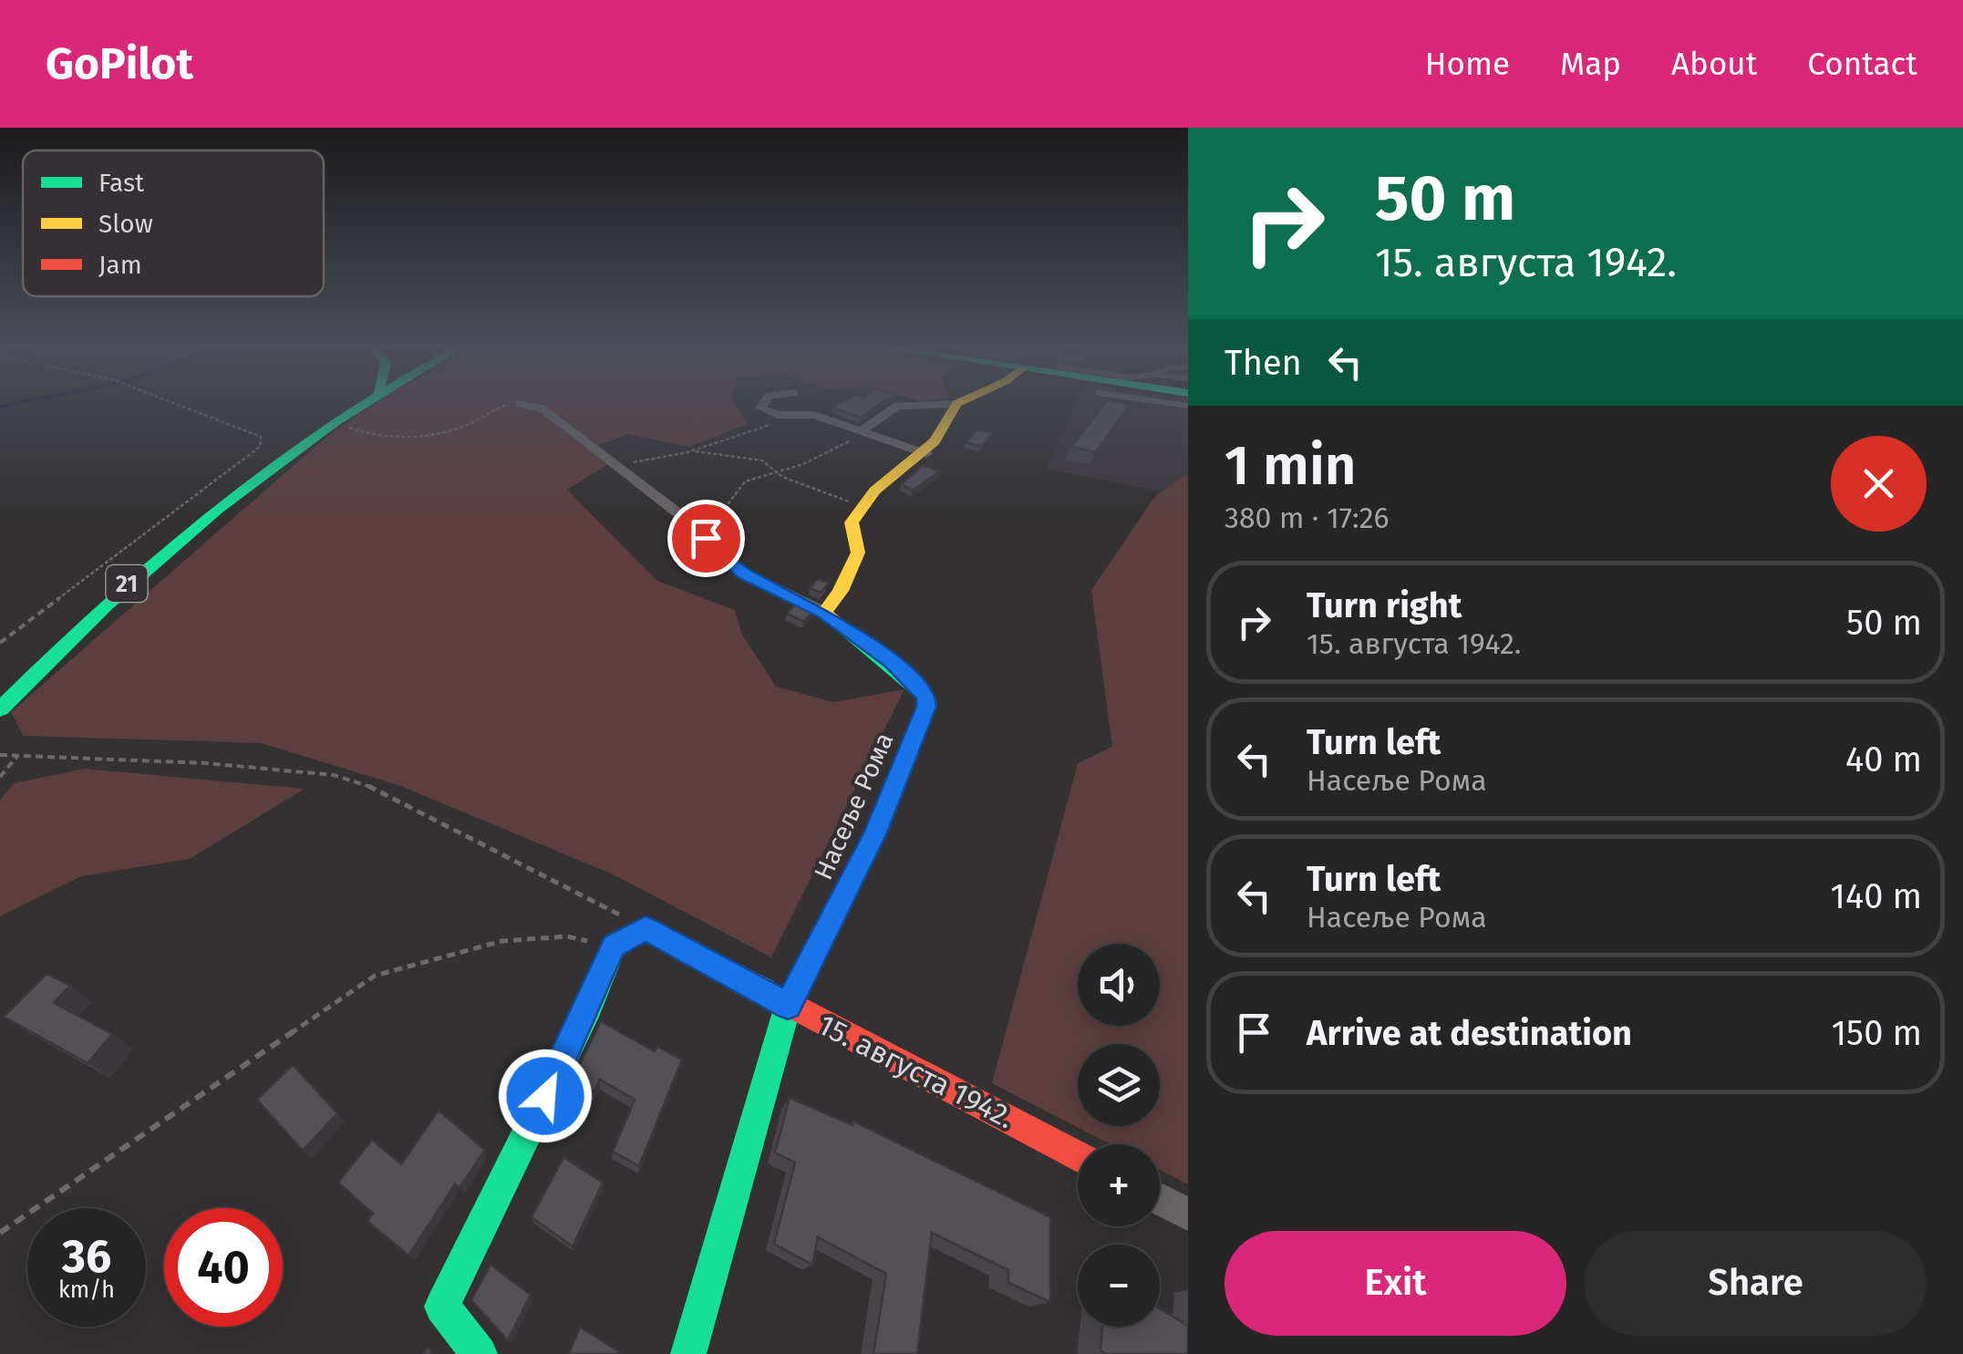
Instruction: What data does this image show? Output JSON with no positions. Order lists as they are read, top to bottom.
{
  "streets": {
    "street": ["21", "Насеље Рома", "15. августа 1942."]
  },
  "crossings": [
    ["Насеље Рома", "15. августа 1942."]
  ],
  "legend": ["Fast", "Slow", "Jam"],
  "page": {
    "header": "GoPilot",
    "nav": [
      "Home",
      "Map",
      "About",
      "Contact"
    ],
    "turn": ["50 m", "15. августа 1942."],
    "then": "Then",
    "heading": ["1 min", "380 m · 17:26"],
    "list": [
      {
        "name": "Turn right",
        "note": "15. августа 1942.",
        "value": "50 m"
      },
      {
        "name": "Turn left",
        "note": "Насеље Рома",
        "value": "40 m"
      },
      {
        "name": "Turn left",
        "note": "Насеље Рома",
        "value": "140 m"
      },
      {
        "name": "Arrive at destination",
        "value": "150 m"
      }
    ],
    "map_buttons": ["+", "−"],
    "speed": "36 km/h",
    "limit": "40",
    "buttons": ["Exit", "Share"]
  }
}
